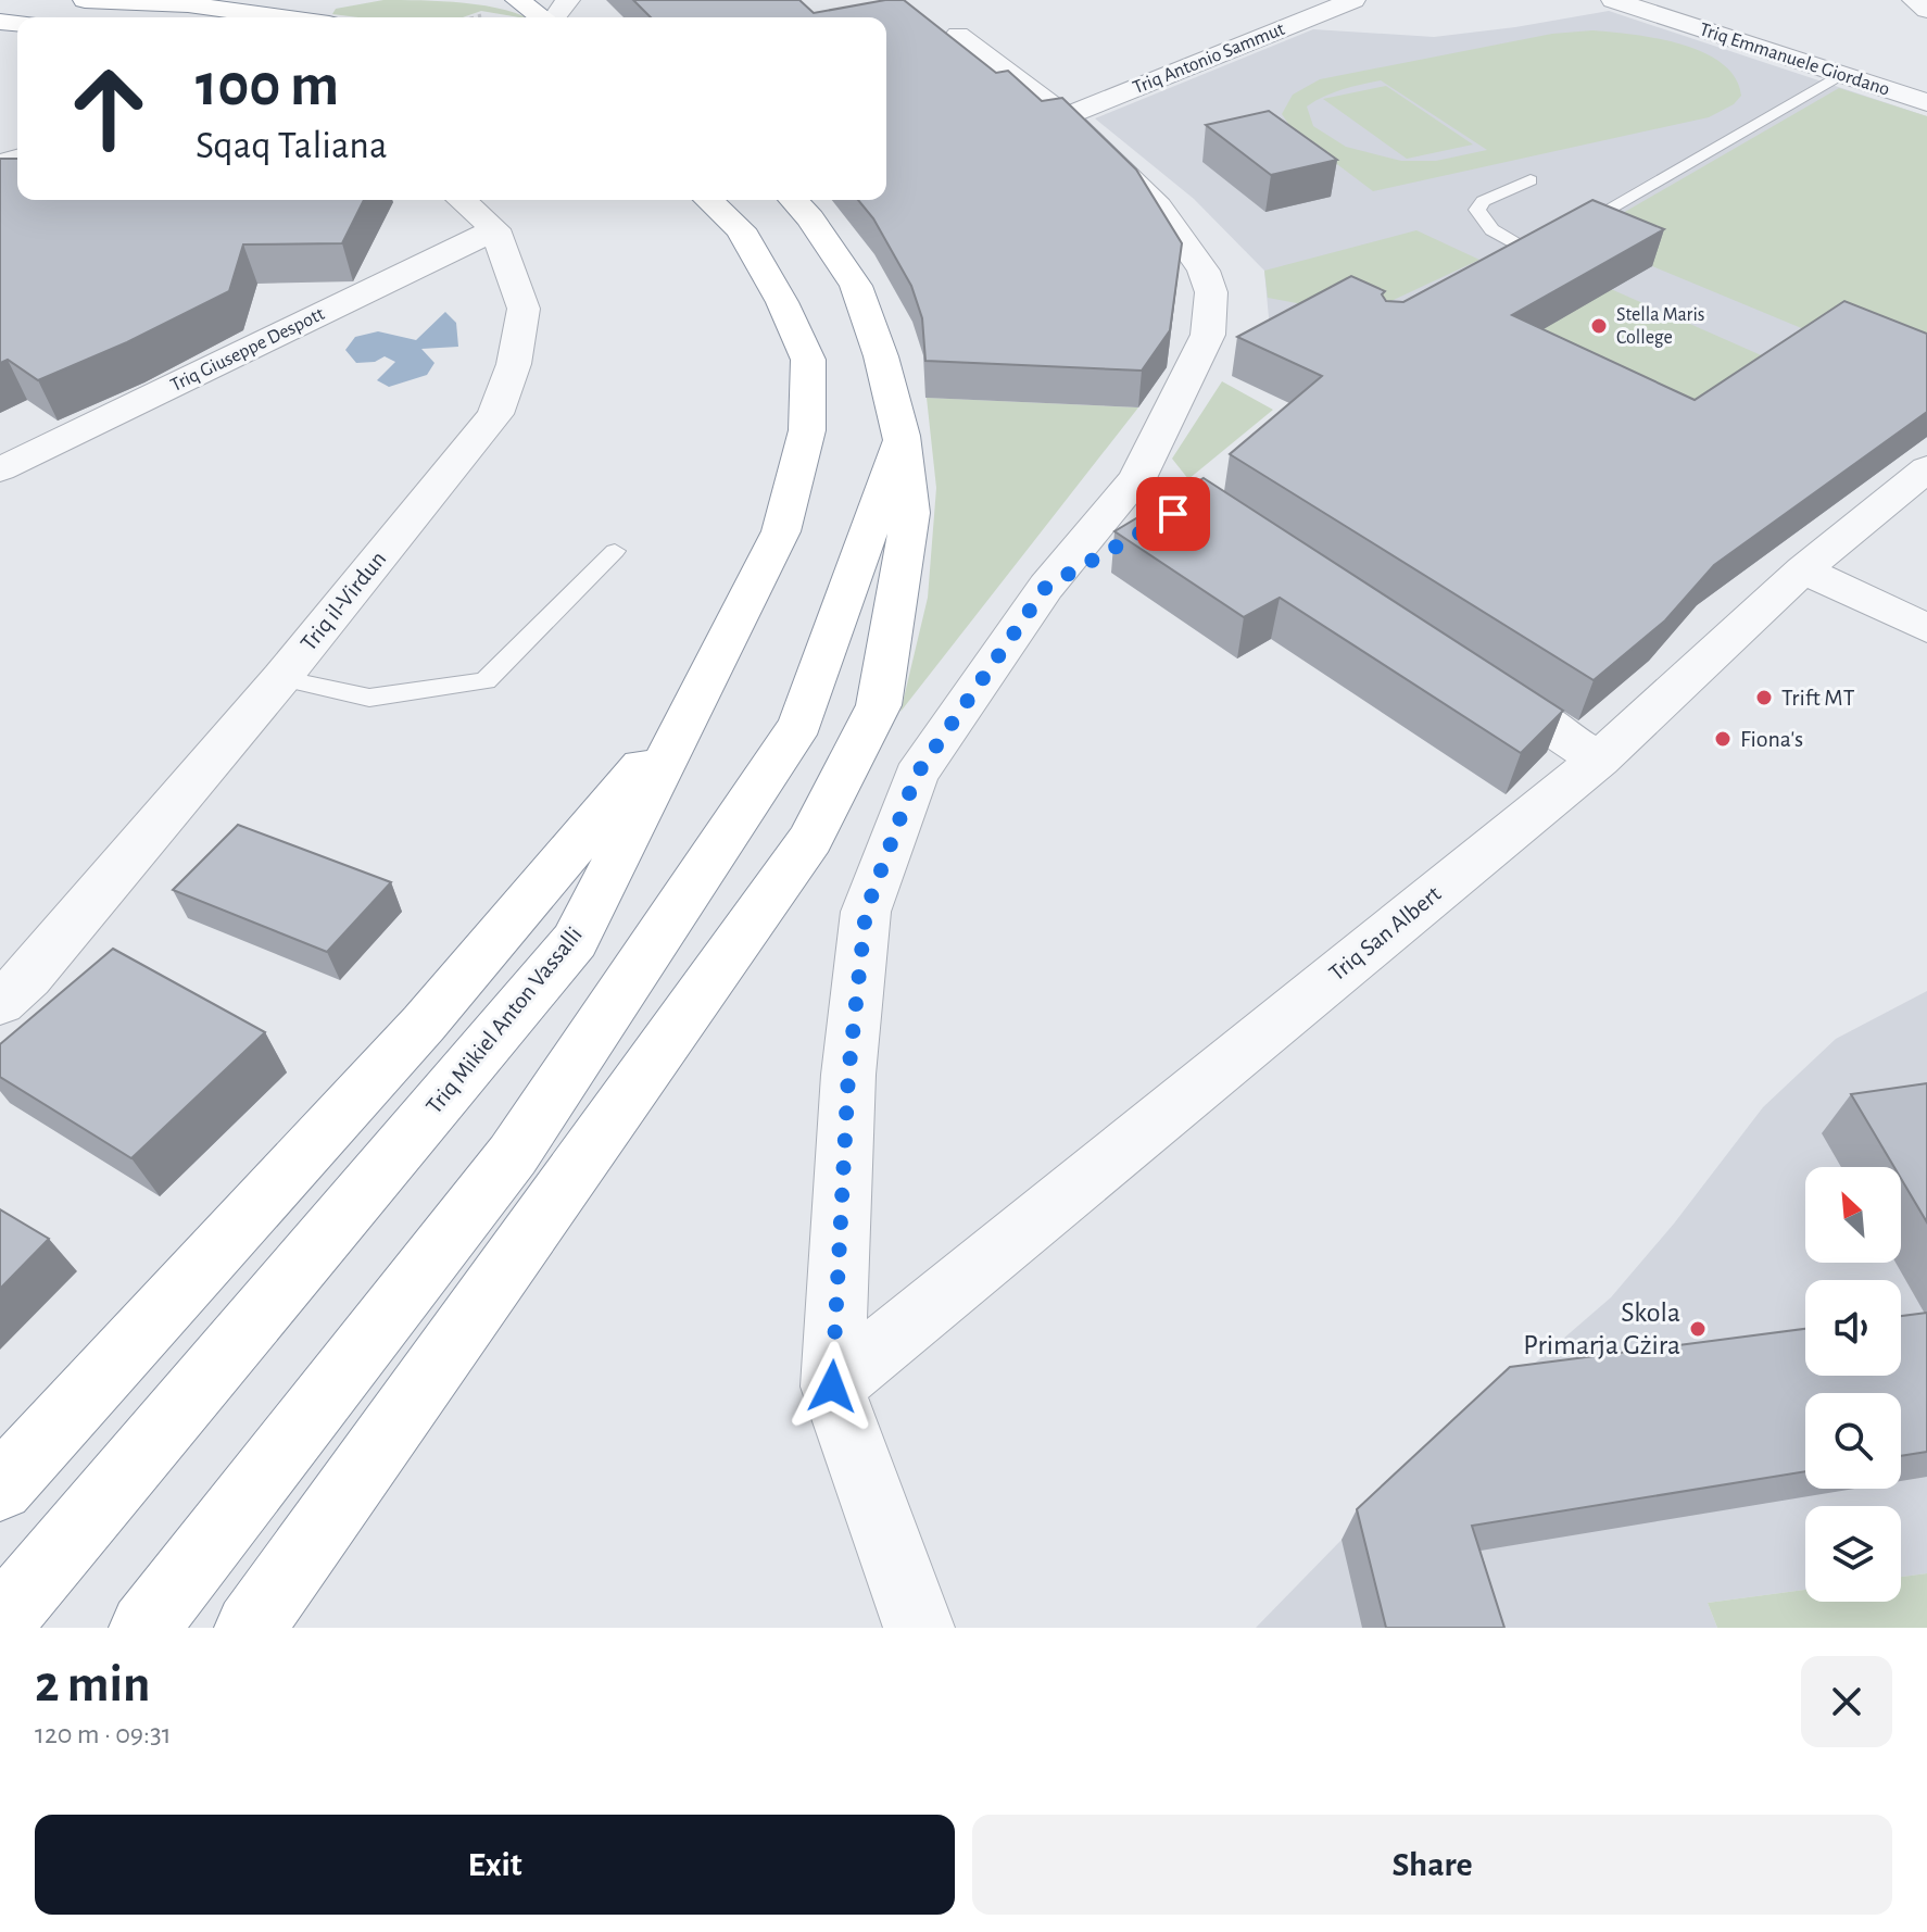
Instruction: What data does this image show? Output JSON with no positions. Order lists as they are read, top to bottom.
{
  "streets": {
    "highway": ["Triq Mikiel Anton Vassalli"],
    "street": [
      "Triq Antonio Sammut",
      "Triq Emmanuele Giordano",
      "Triq Giuseppe Despott",
      "Triq il-Virdun",
      "Triq San Albert"
    ]
  },
  "crossings": [
    ["Triq Giuseppe Despott", "Triq il-Virdun"]
  ],
  "places": [
    "Stella Maris College",
    "Trift MT",
    "Fiona's",
    "Skola Primarja Gżira"
  ],
  "north": "top left",
  "page": {
    "turn": ["100 m", "Sqaq Taliana"],
    "heading": ["2 min", "120 m · 09:31"],
    "buttons": ["Exit", "Share"]
  }
}
